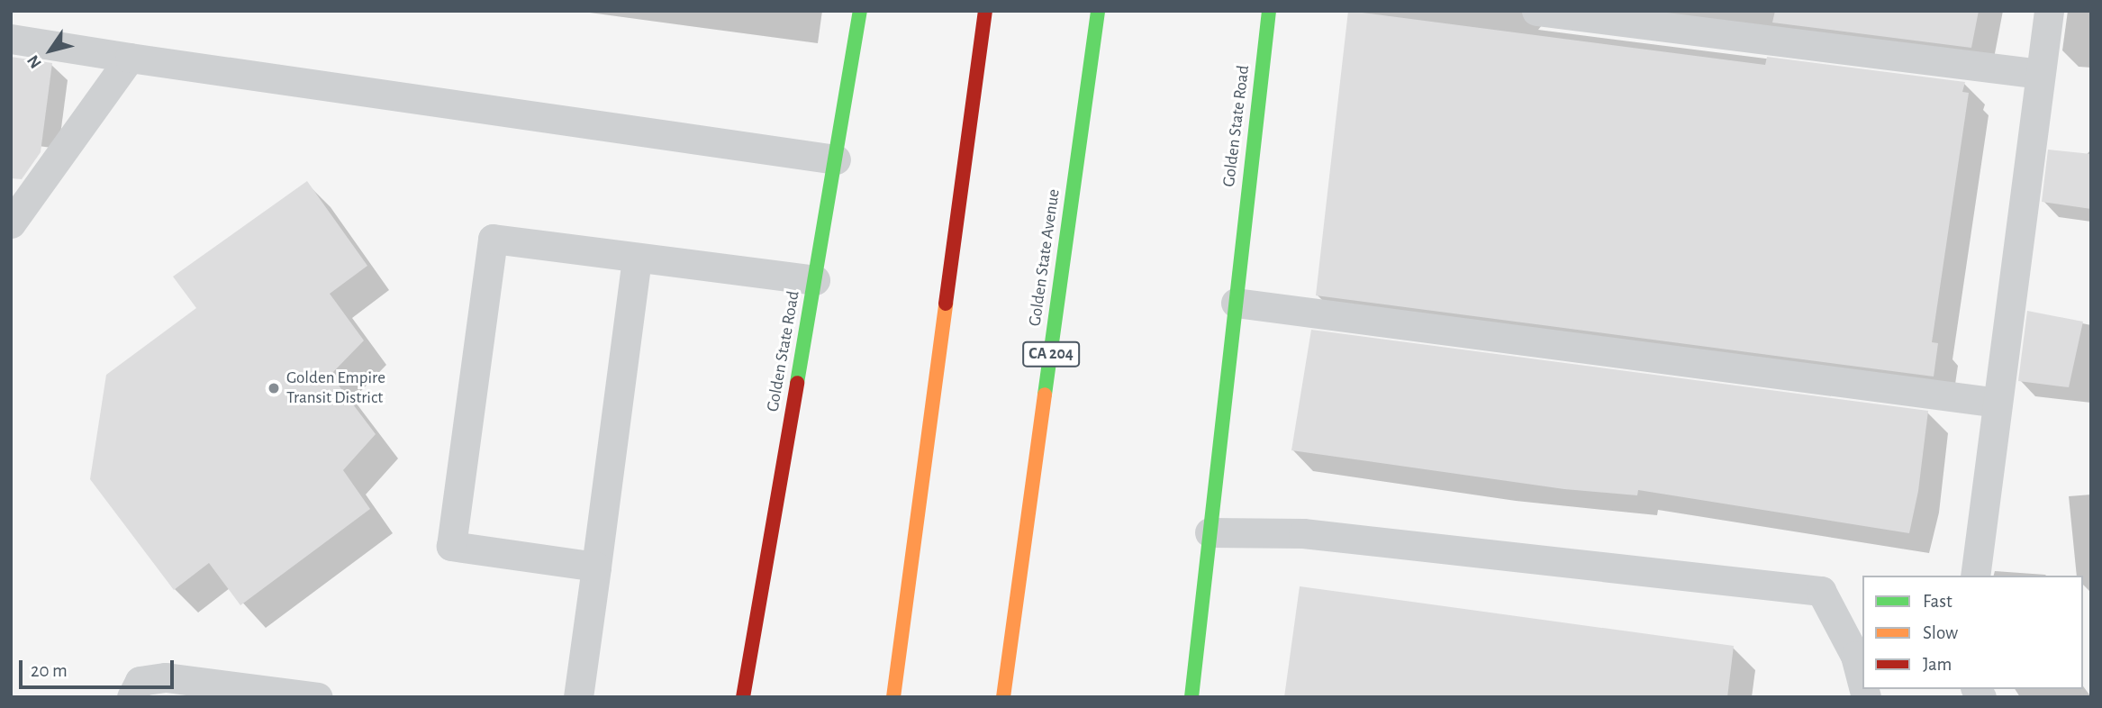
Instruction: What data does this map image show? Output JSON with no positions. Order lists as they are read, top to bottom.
{
  "streets": {
    "main road": ["Golden State Road", "Golden State Avenue", "CA 204"]
  },
  "places": ["Golden Empire Transit District"],
  "legend": ["Fast", "Slow", "Jam"],
  "scale_bar": "20 m",
  "north": "bottom left"
}
